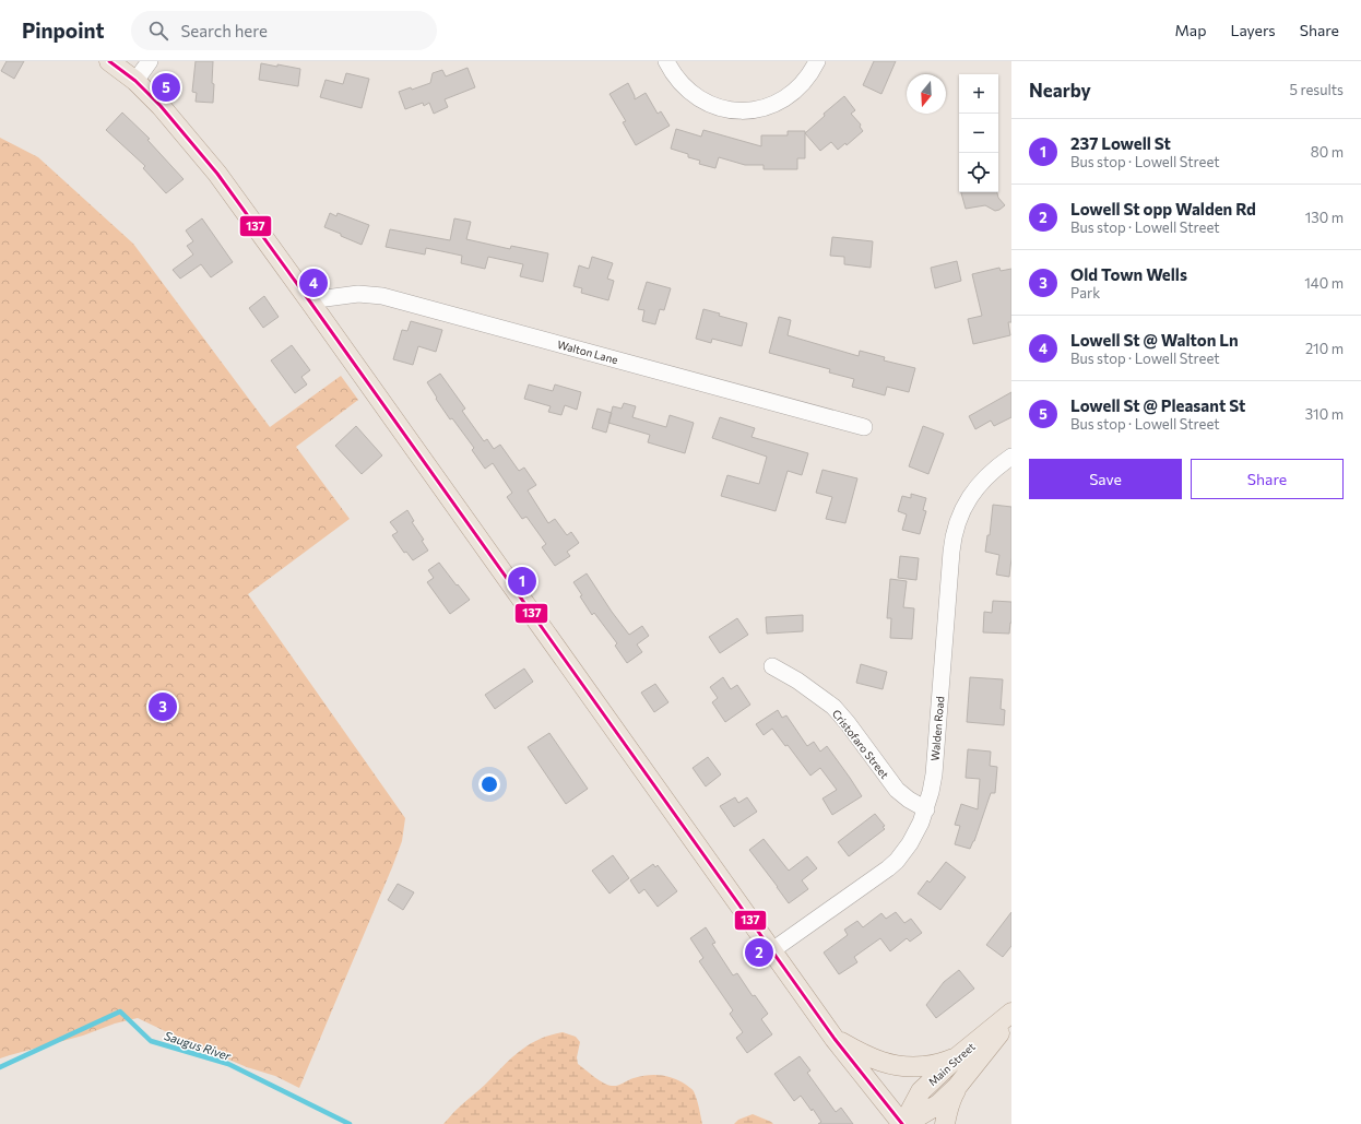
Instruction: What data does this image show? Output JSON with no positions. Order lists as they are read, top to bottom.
{
  "streets": {
    "main road": ["Main Street"],
    "street": ["Walton Lane", "Walden Road", "Cristofaro Street"]
  },
  "crossings": [
    ["Walden Road", "Cristofaro Street"]
  ],
  "water": ["Saugus River"],
  "lines": ["transit line 137"],
  "north": "bottom",
  "page": {
    "header": "Pinpoint",
    "search": "Search here",
    "nav": ["Map", "Layers", "Share"],
    "heading": ["Nearby", "5 results"],
    "pins": [
      "5",
      "4",
      "1",
      "3",
      "2"
    ],
    "map_buttons": ["+", "−"],
    "list": [
      {
        "mark": "1",
        "name": "237 Lowell St",
        "note": "Bus stop · Lowell Street",
        "value": "80 m"
      },
      {
        "mark": "2",
        "name": "Lowell St opp Walden Rd",
        "note": "Bus stop · Lowell Street",
        "value": "130 m"
      },
      {
        "mark": "3",
        "name": "Old Town Wells",
        "note": "Park",
        "value": "140 m"
      },
      {
        "mark": "4",
        "name": "Lowell St @ Walton Ln",
        "note": "Bus stop · Lowell Street",
        "value": "210 m"
      },
      {
        "mark": "5",
        "name": "Lowell St @ Pleasant St",
        "note": "Bus stop · Lowell Street",
        "value": "310 m"
      }
    ],
    "buttons": ["Save", "Share"]
  }
}
